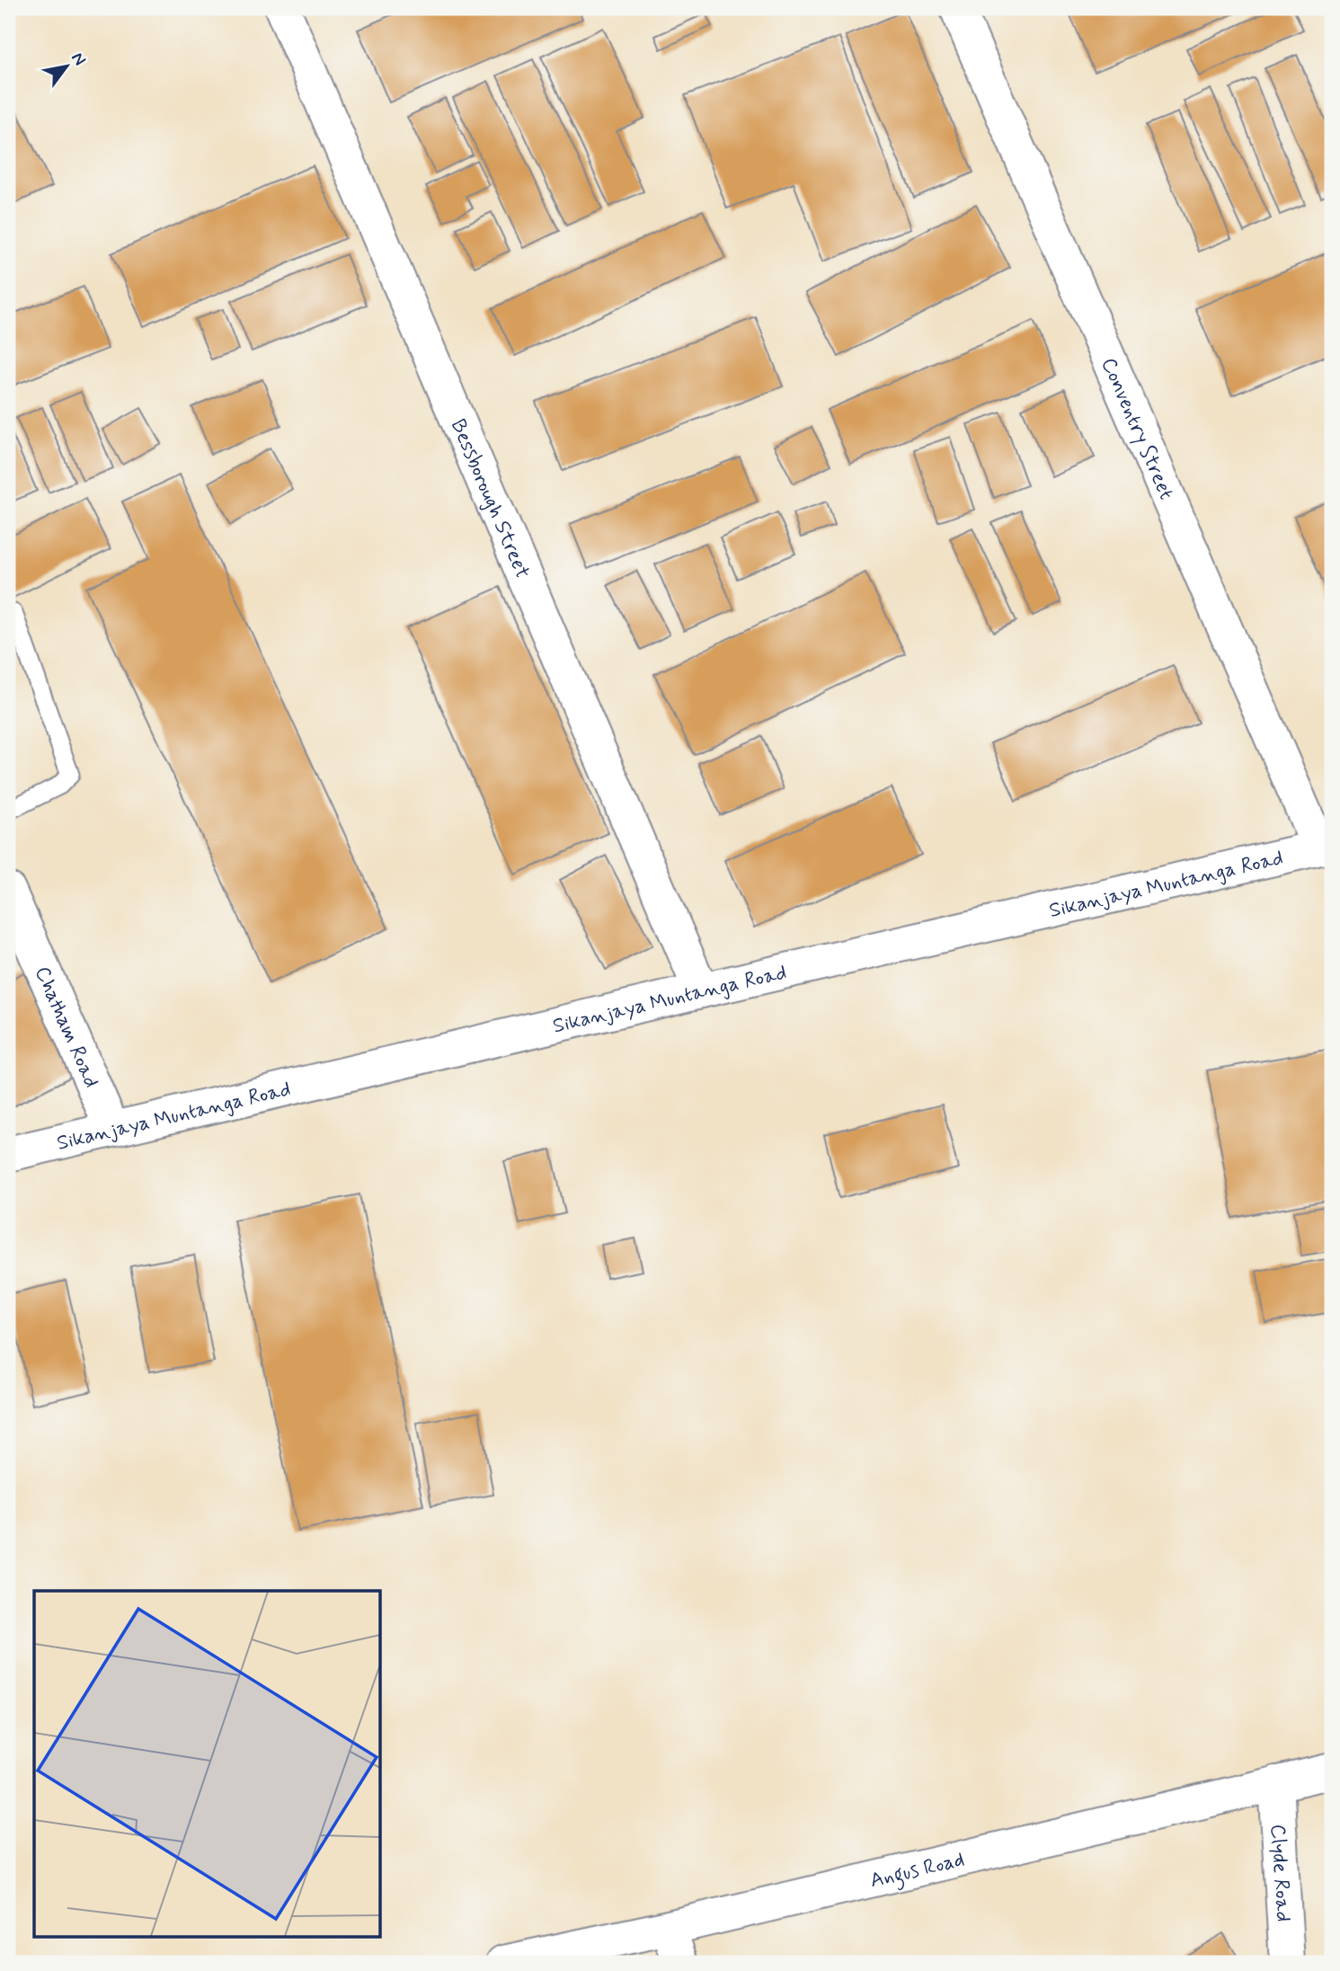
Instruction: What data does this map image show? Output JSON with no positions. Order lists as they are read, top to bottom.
{
  "streets": {
    "street": [
      "Conventry Street",
      "Bessborough Street",
      "Sikanjaya Muntanga Road",
      "Chatham Road",
      "Angus Road",
      "Clyde Road"
    ]
  },
  "crossings": [
    ["Conventry Street", "Sikanjaya Muntanga Road"],
    ["Bessborough Street", "Sikanjaya Muntanga Road"],
    ["Sikanjaya Muntanga Road", "Chatham Road"],
    ["Angus Road", "Clyde Road"]
  ],
  "north": "top right"
}
